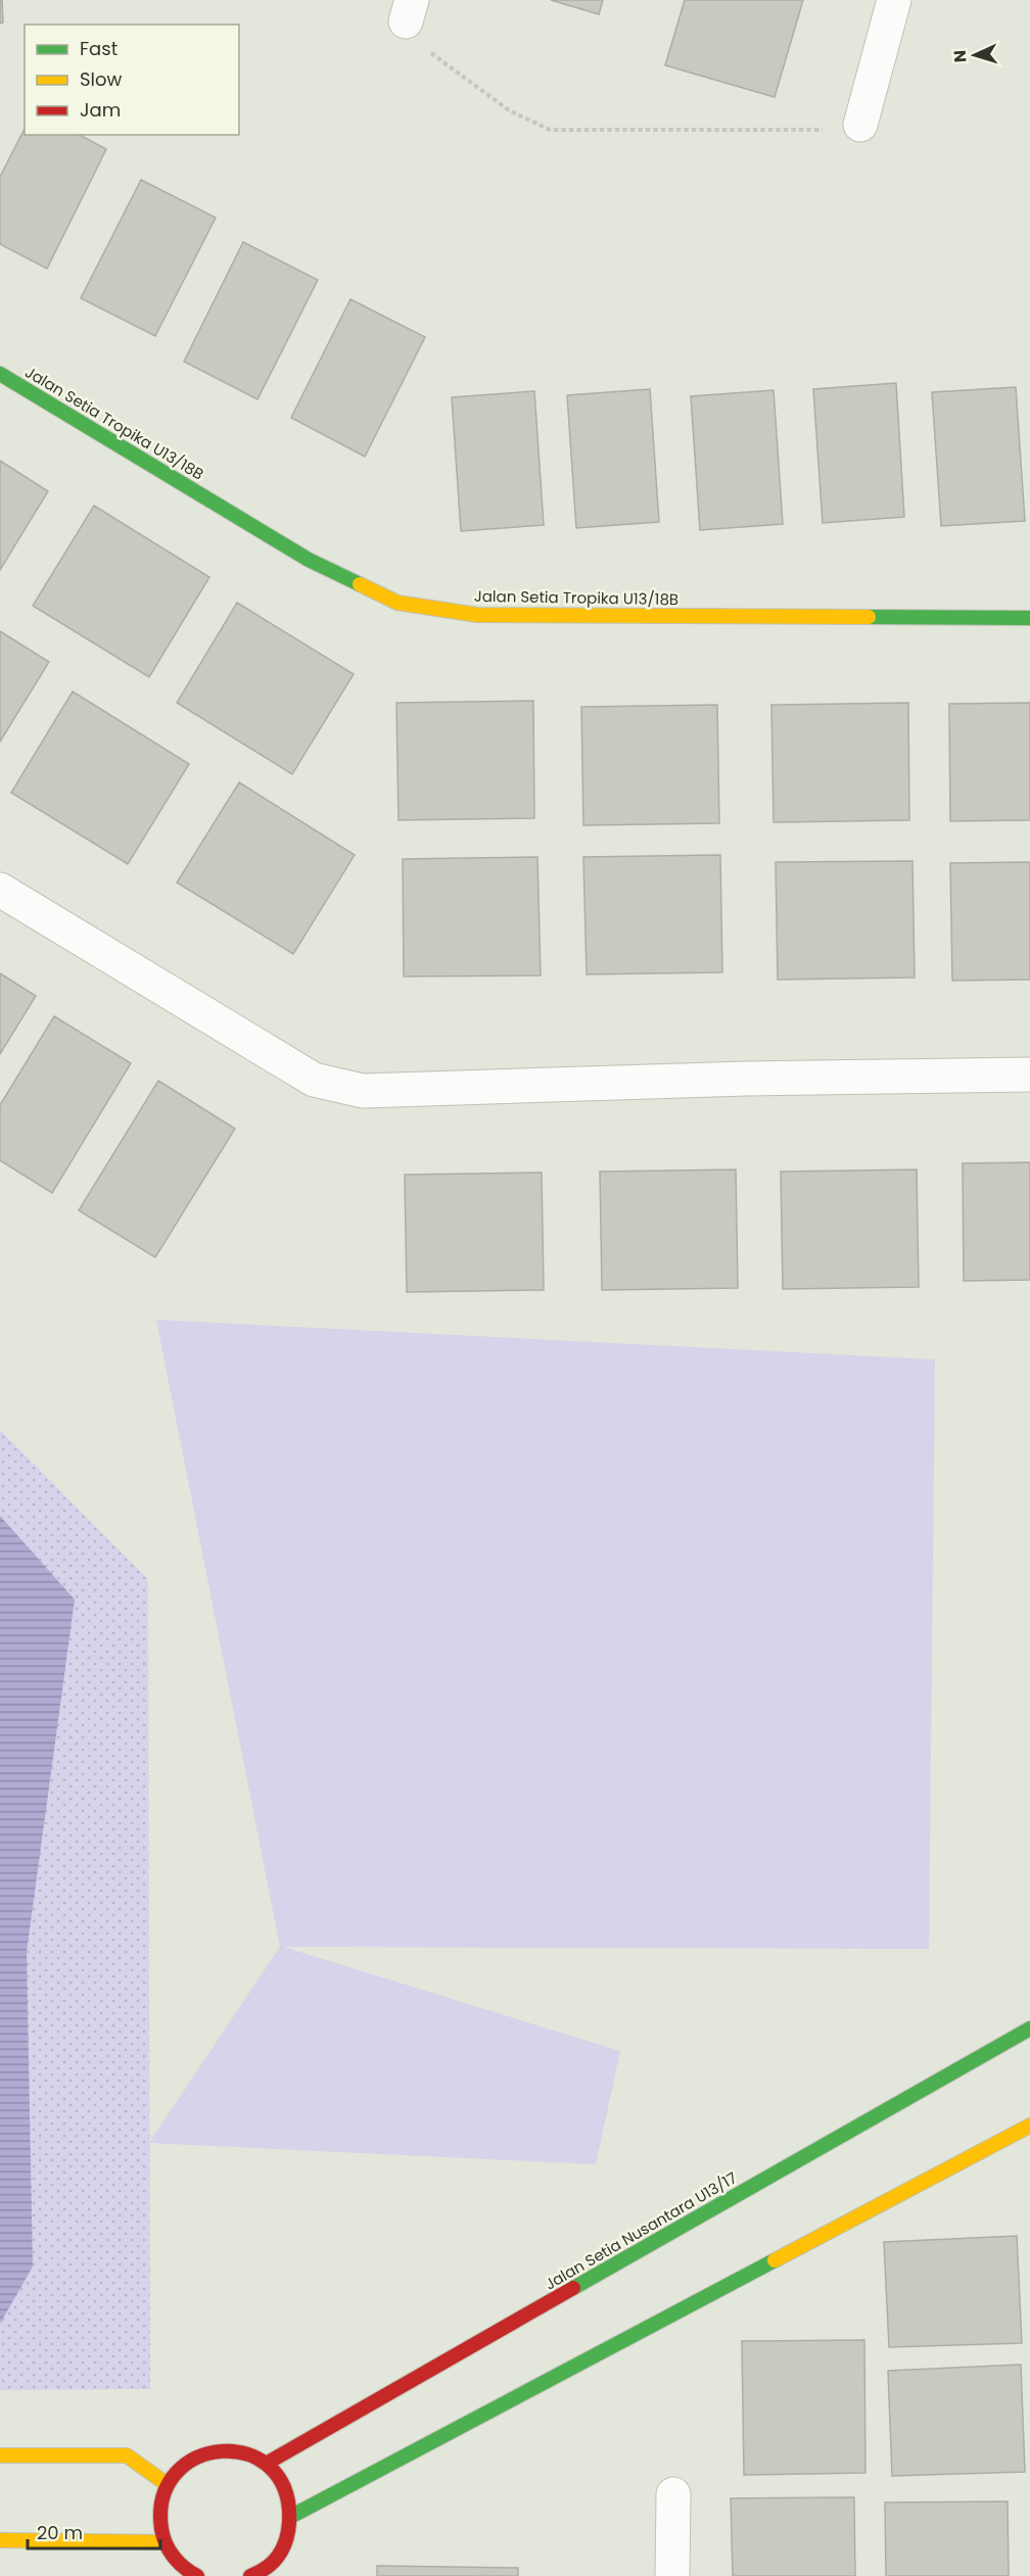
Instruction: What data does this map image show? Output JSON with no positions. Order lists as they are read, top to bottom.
{
  "streets": {
    "main road": ["Jalan Setia Tropika U13/18B", "Jalan Setia Nusantara U13/17"]
  },
  "legend": ["Fast", "Slow", "Jam"],
  "scale_bar": "20 m",
  "north": "left"
}
